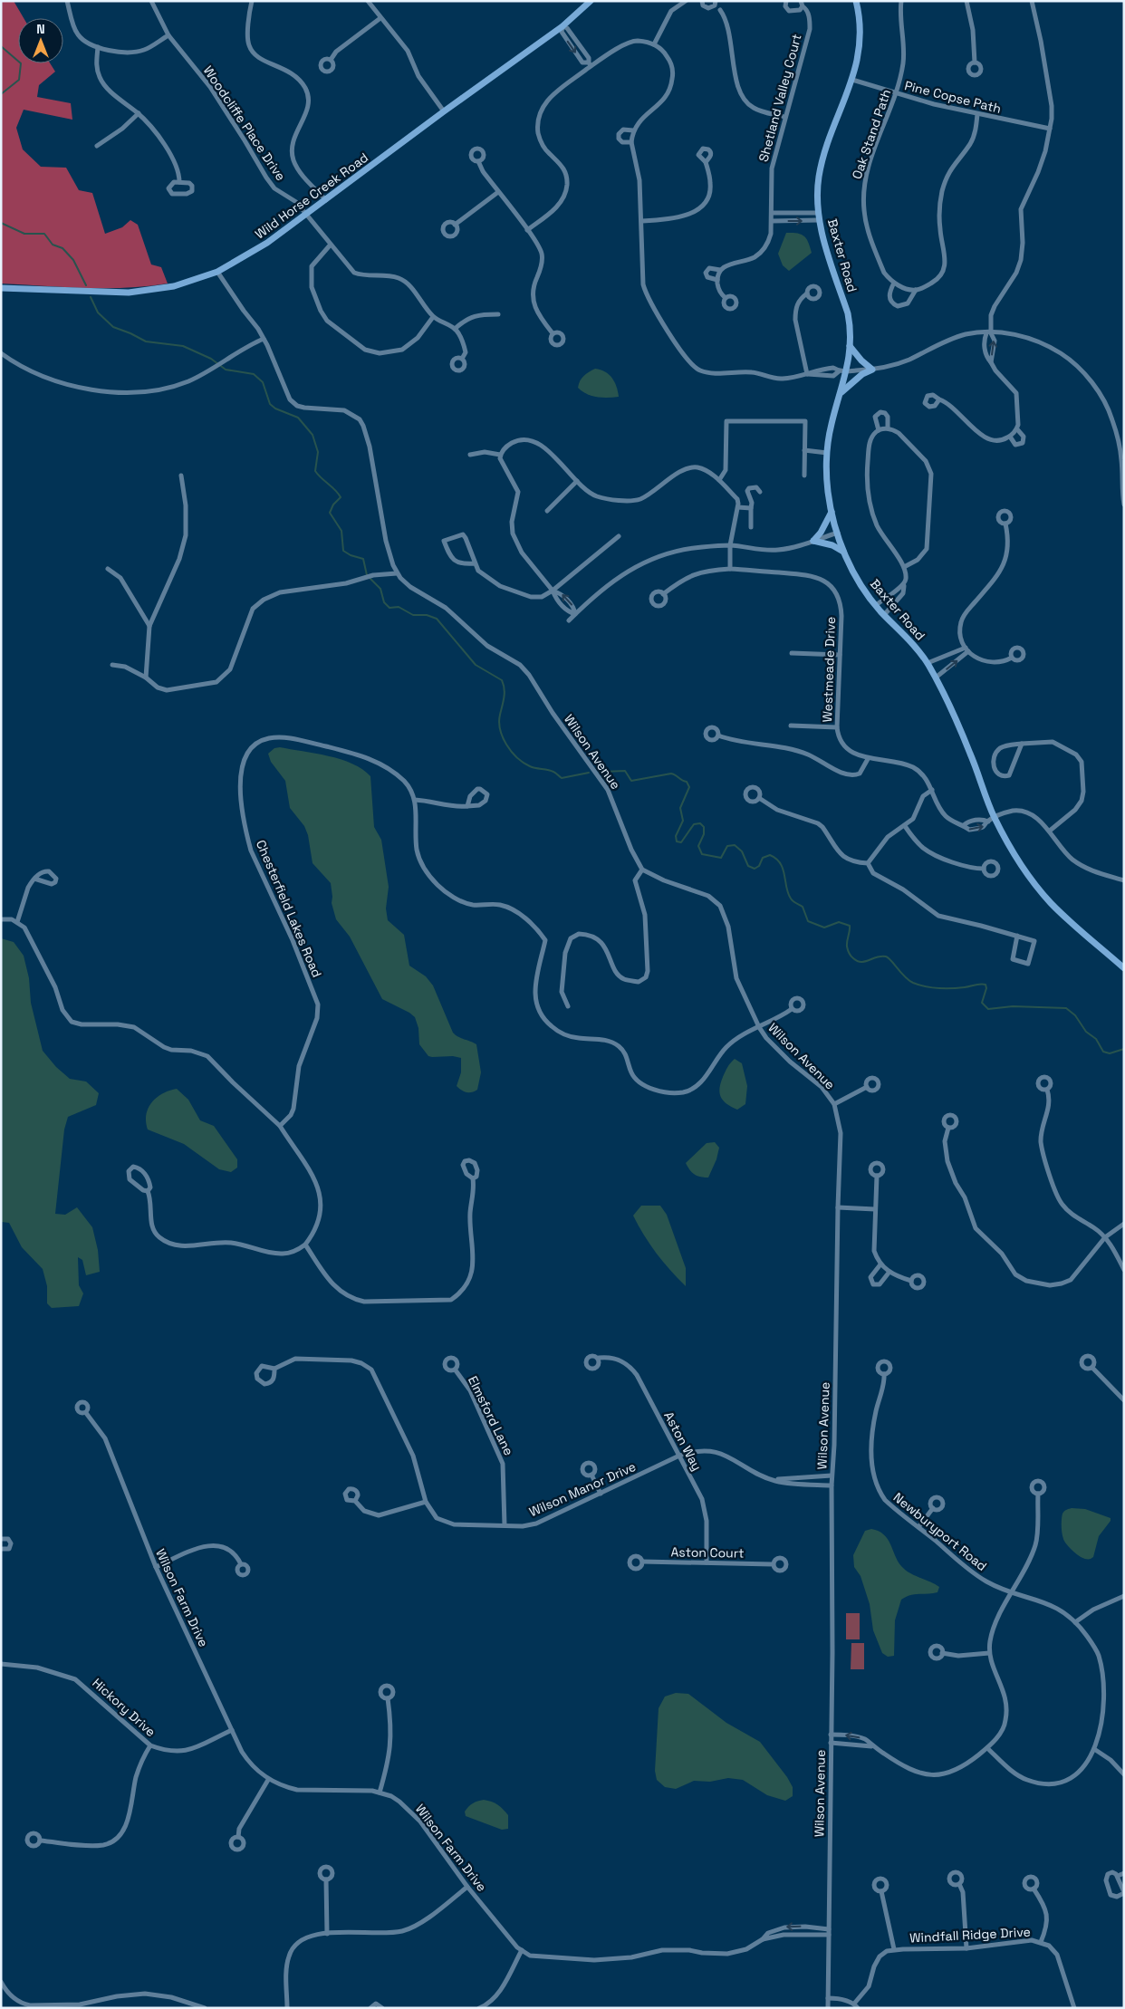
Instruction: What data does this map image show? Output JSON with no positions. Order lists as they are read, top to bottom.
{
  "streets": {
    "main road": ["Wild Horse Creek Road", "Baxter Road"],
    "street": [
      "Pine Copse Path",
      "Shetland Valley Court",
      "Woodcliffe Place Drive",
      "Oak Stand Path",
      "Westmeade Drive",
      "Wilson Avenue",
      "Chesterfield Lakes Road",
      "Elmsford Lane",
      "Aston Way",
      "Wilson Manor Drive",
      "Newburyport Road",
      "Aston Court",
      "Wilson Farm Drive",
      "Hickory Drive",
      "Windfall Ridge Drive"
    ]
  },
  "crossings": [
    ["Pine Copse Path", "Oak Stand Path"],
    ["Pine Copse Path", "Baxter Road"],
    ["Woodcliffe Place Drive", "Wild Horse Creek Road"],
    ["Wild Horse Creek Road", "Wilson Avenue"],
    ["Baxter Road", "Westmeade Drive"],
    ["Wilson Avenue", "Chesterfield Lakes Road"],
    ["Wilson Avenue", "Wilson Manor Drive"],
    ["Wilson Avenue", "Wilson Farm Drive"],
    ["Elmsford Lane", "Wilson Manor Drive"],
    ["Aston Way", "Wilson Manor Drive"],
    ["Aston Way", "Aston Court"],
    ["Wilson Farm Drive", "Hickory Drive"]
  ],
  "north": "top"
}
